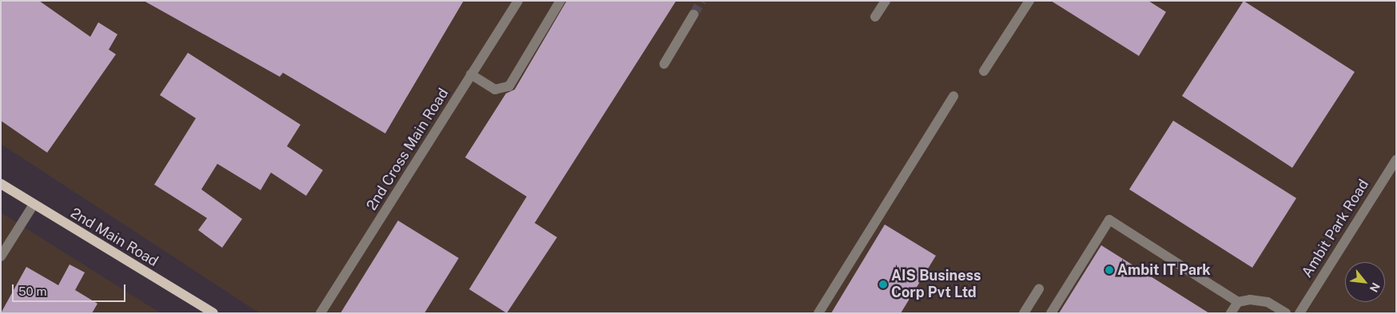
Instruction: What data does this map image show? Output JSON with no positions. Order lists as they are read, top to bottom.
{
  "streets": {
    "main road": ["2nd Main Road"],
    "street": ["2nd Cross Main Road", "Ambit Park Road"]
  },
  "places": ["Ambit IT Park", "AIS Business Corp Pvt Ltd"],
  "scale_bar": "50 m",
  "north": "bottom right"
}
